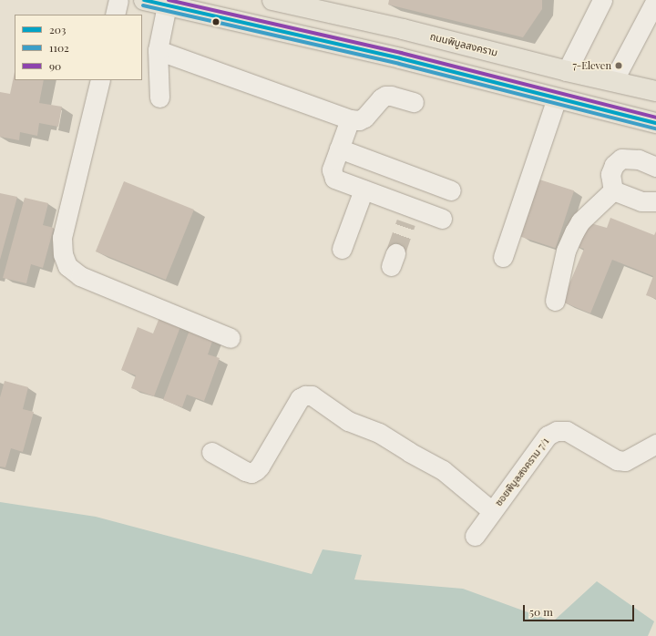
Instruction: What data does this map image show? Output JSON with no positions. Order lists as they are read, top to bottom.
{
  "streets": {
    "main road": ["ถนนพิบูลสงคราม"],
    "street": ["ซอยพิบูลสงคราม 7/1"]
  },
  "places": ["7-Eleven"],
  "lines": ["transit line 203", "transit line 90", "transit line 1102"],
  "legend": ["203", "1102", "90"],
  "scale_bar": "50 m"
}
